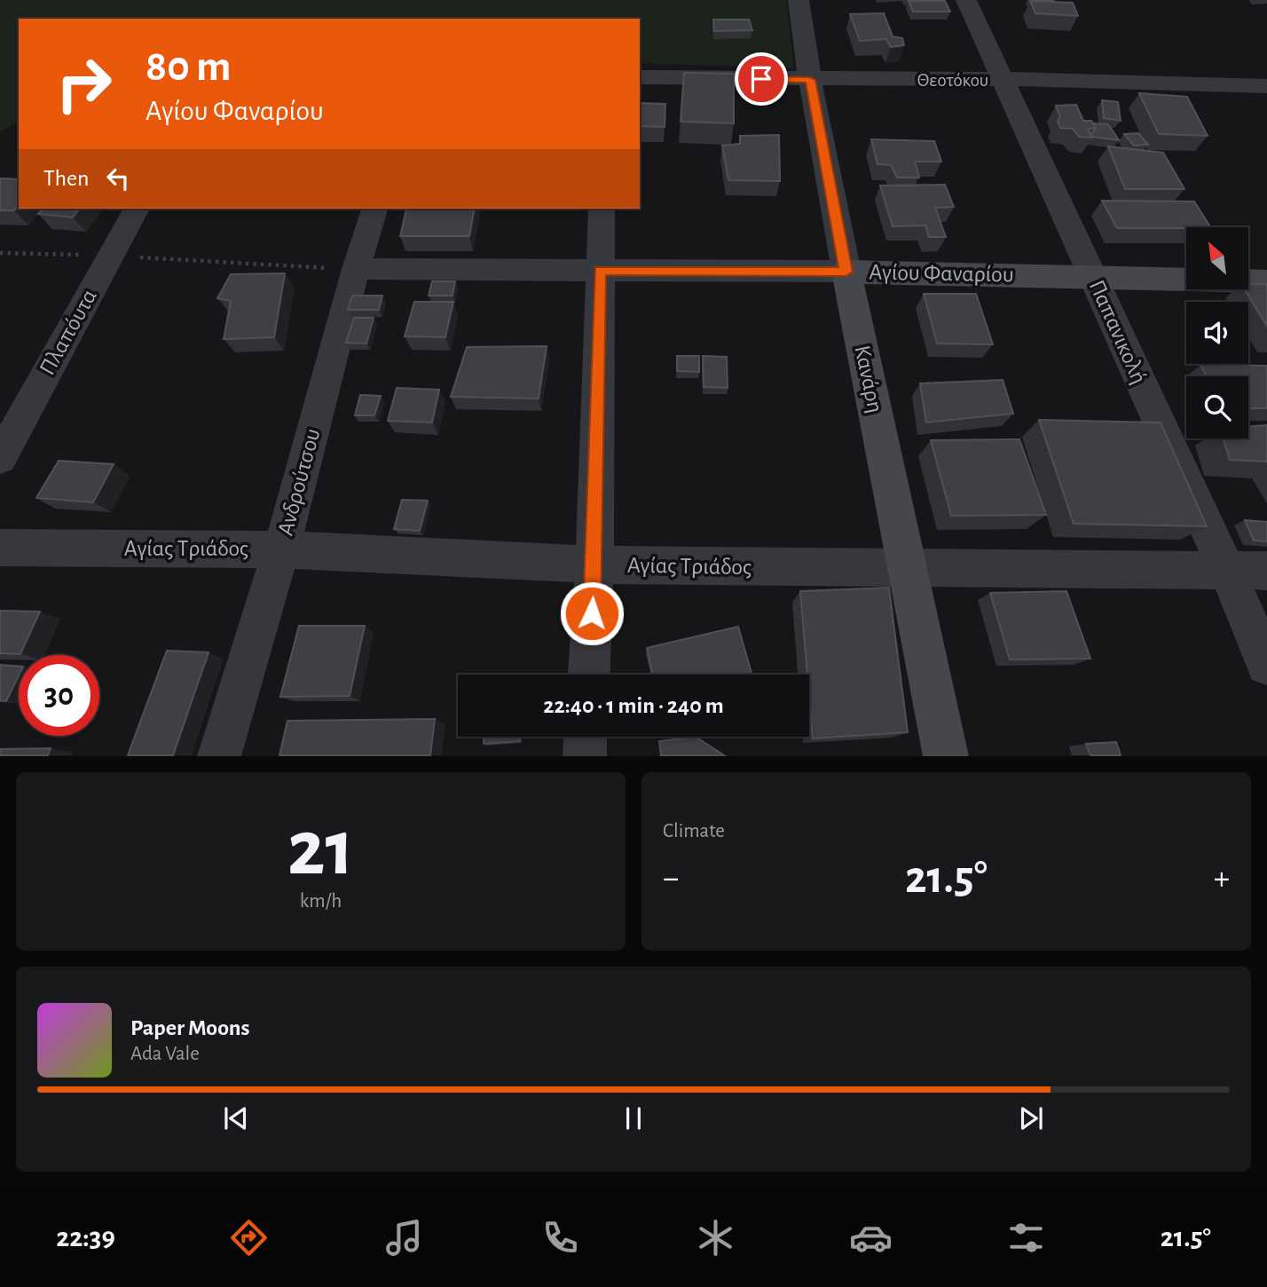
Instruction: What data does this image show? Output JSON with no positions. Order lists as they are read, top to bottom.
{
  "streets": {
    "street": [
      "Θεοτόκου",
      "Αγίου Φαναρίου",
      "Πλαπόυτα",
      "Παπανικολή",
      "Κανάρη",
      "Ανδρούτσου",
      "Αγίας Τριάδος"
    ]
  },
  "crossings": [
    ["Θεοτόκου", "Παπανικολή"],
    ["Θεοτόκου", "Κανάρη"],
    ["Αγίου Φαναρίου", "Παπανικολή"],
    ["Αγίου Φαναρίου", "Κανάρη"],
    ["Αγίου Φαναρίου", "Ανδρούτσου"],
    ["Παπανικολή", "Αγίας Τριάδος"],
    ["Κανάρη", "Αγίας Τριάδος"],
    ["Ανδρούτσου", "Αγίας Τριάδος"]
  ],
  "north": "top left",
  "page": {
    "turn": ["80 m", "Αγίου Φαναρίου"],
    "then": "Then",
    "limit": "30",
    "trip": "22:40 · 1 min · 240 m",
    "tile": [
      ["21", "km/h"],
      "Climate"
    ],
    "heat": ["−", "21.5°", "+"],
    "song": ["Paper Moons", "Ada Vale"],
    "tabs": ["22:39", "21.5°"]
  }
}
